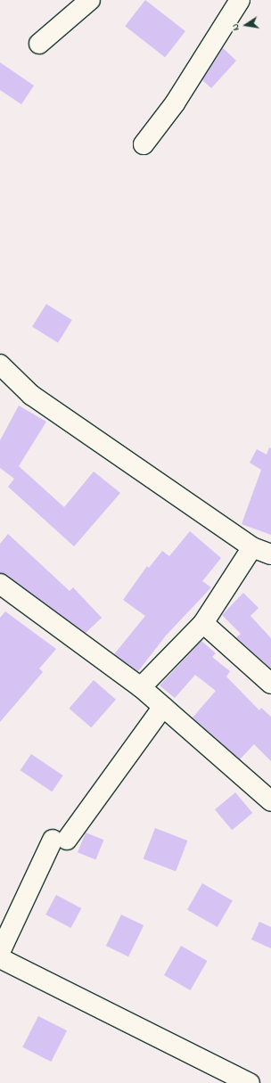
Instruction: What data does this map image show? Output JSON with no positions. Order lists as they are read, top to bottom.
{
  "north": "left"
}
